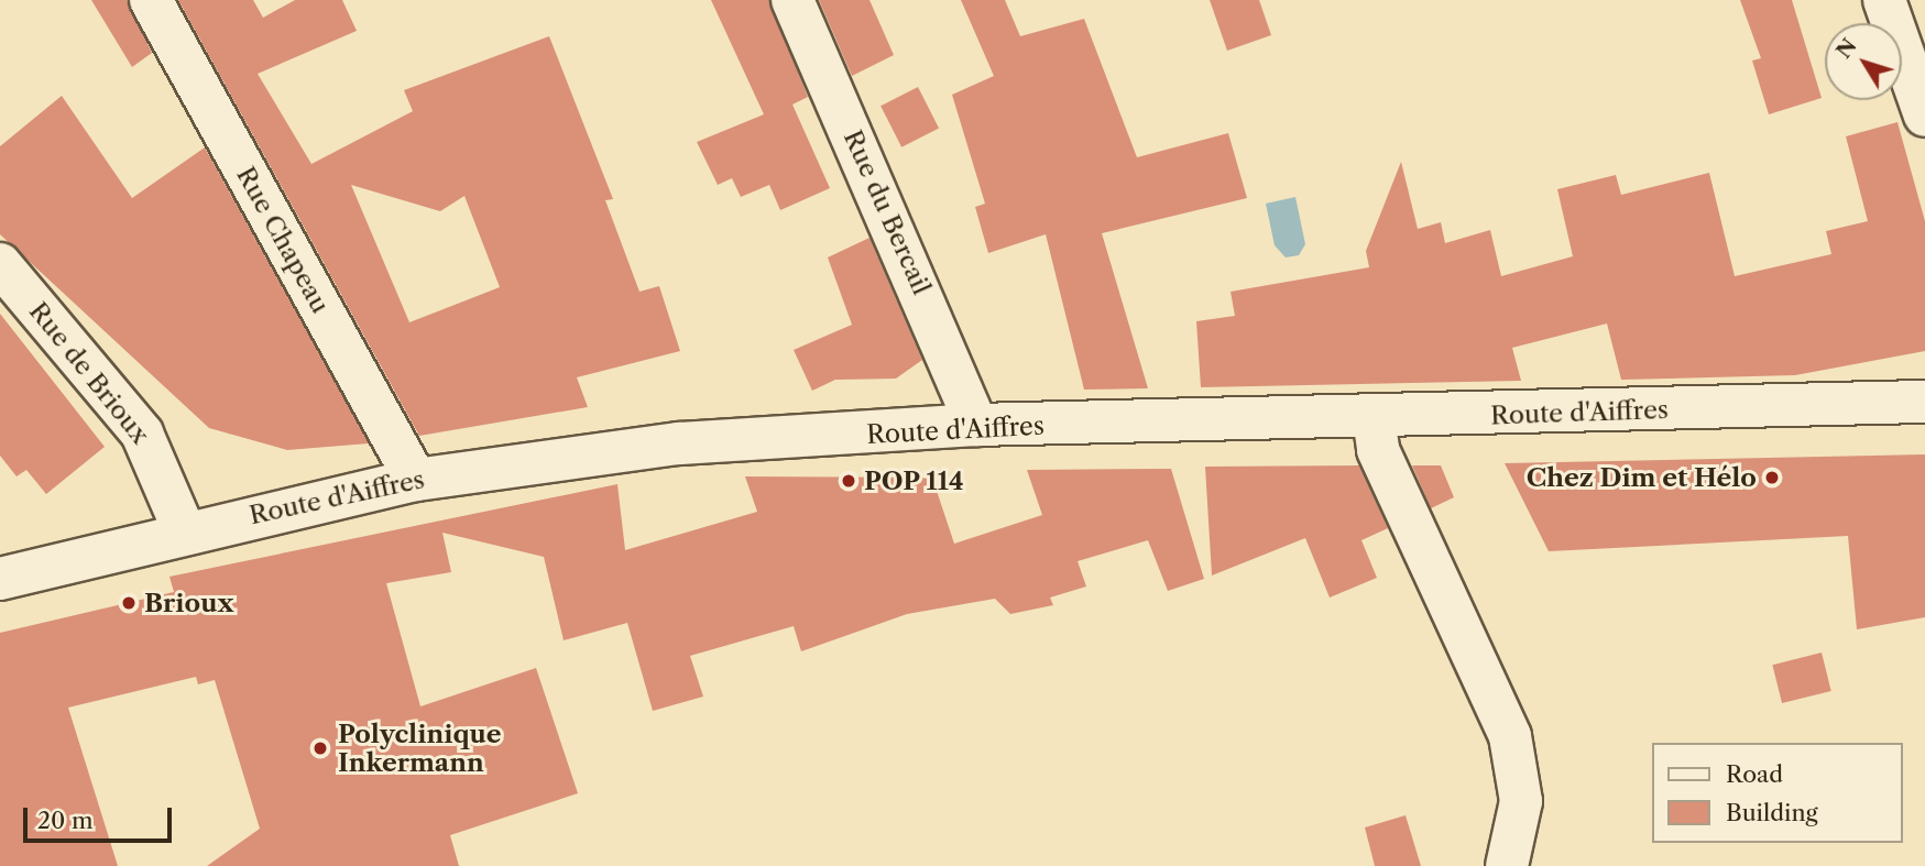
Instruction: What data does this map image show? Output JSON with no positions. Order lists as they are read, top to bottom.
{
  "streets": {
    "street": [
      "Rue du Bercail",
      "Rue Chapeau",
      "Rue de Brioux",
      "Route d'Aiffres"
    ]
  },
  "crossings": [
    ["Rue du Bercail", "Route d'Aiffres"],
    ["Rue Chapeau", "Route d'Aiffres"],
    ["Rue de Brioux", "Route d'Aiffres"]
  ],
  "places": [
    "Chez Dim et Hélo",
    "POP 114",
    "Brioux",
    "Polyclinique Inkermann"
  ],
  "legend": ["Road", "Building"],
  "scale_bar": "20 m",
  "north": "top left"
}
